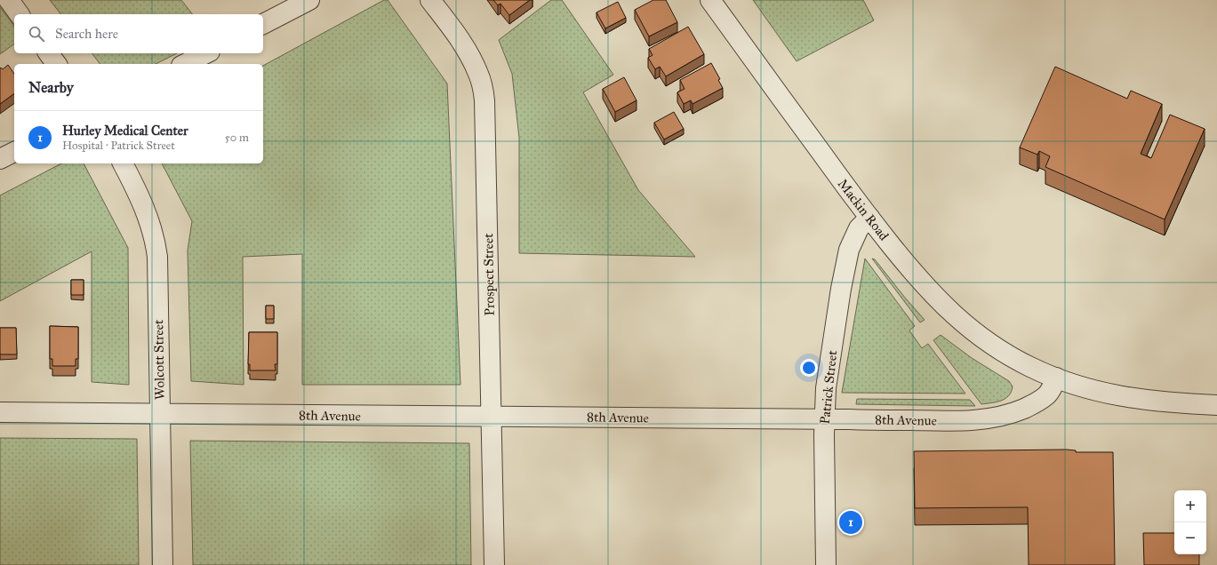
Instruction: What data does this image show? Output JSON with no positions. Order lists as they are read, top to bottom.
{
  "streets": {
    "street": [
      "Mackin Road",
      "Prospect Street",
      "Wolcott Street",
      "Patrick Street",
      "8th Avenue"
    ]
  },
  "crossings": [
    ["Mackin Road", "Patrick Street"],
    ["Mackin Road", "8th Avenue"],
    ["Prospect Street", "8th Avenue"],
    ["Wolcott Street", "8th Avenue"],
    ["Patrick Street", "8th Avenue"]
  ],
  "page": {
    "search": "Search here",
    "heading": "Nearby",
    "list": [
      {
        "mark": "1",
        "name": "Hurley Medical Center",
        "note": "Hospital · Patrick Street",
        "value": "50 m"
      }
    ],
    "map_buttons": ["+", "−"],
    "pins": "1"
  }
}
